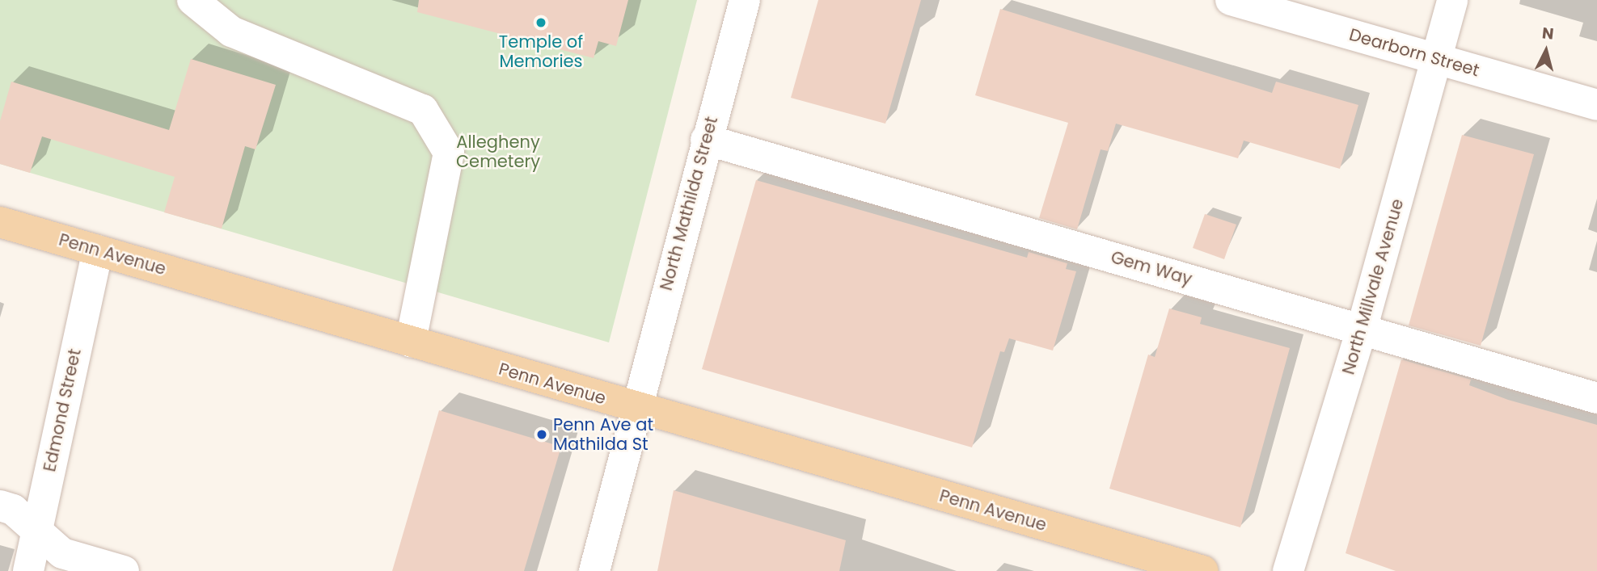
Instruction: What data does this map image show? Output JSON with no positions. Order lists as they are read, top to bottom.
{
  "streets": {
    "main road": ["Penn Avenue"],
    "street": [
      "Dearborn Street",
      "North Mathilda Street",
      "Gem Way",
      "North Millvale Avenue",
      "Edmond Street"
    ]
  },
  "crossings": [
    ["Dearborn Street", "North Millvale Avenue"],
    ["North Mathilda Street", "Penn Avenue"],
    ["North Mathilda Street", "Gem Way"],
    ["Penn Avenue", "Edmond Street"],
    ["Gem Way", "North Millvale Avenue"]
  ],
  "parks": ["Allegheny Cemetery"],
  "places": ["Temple of Memories", "Penn Ave at Mathilda St"],
  "north": "top"
}
